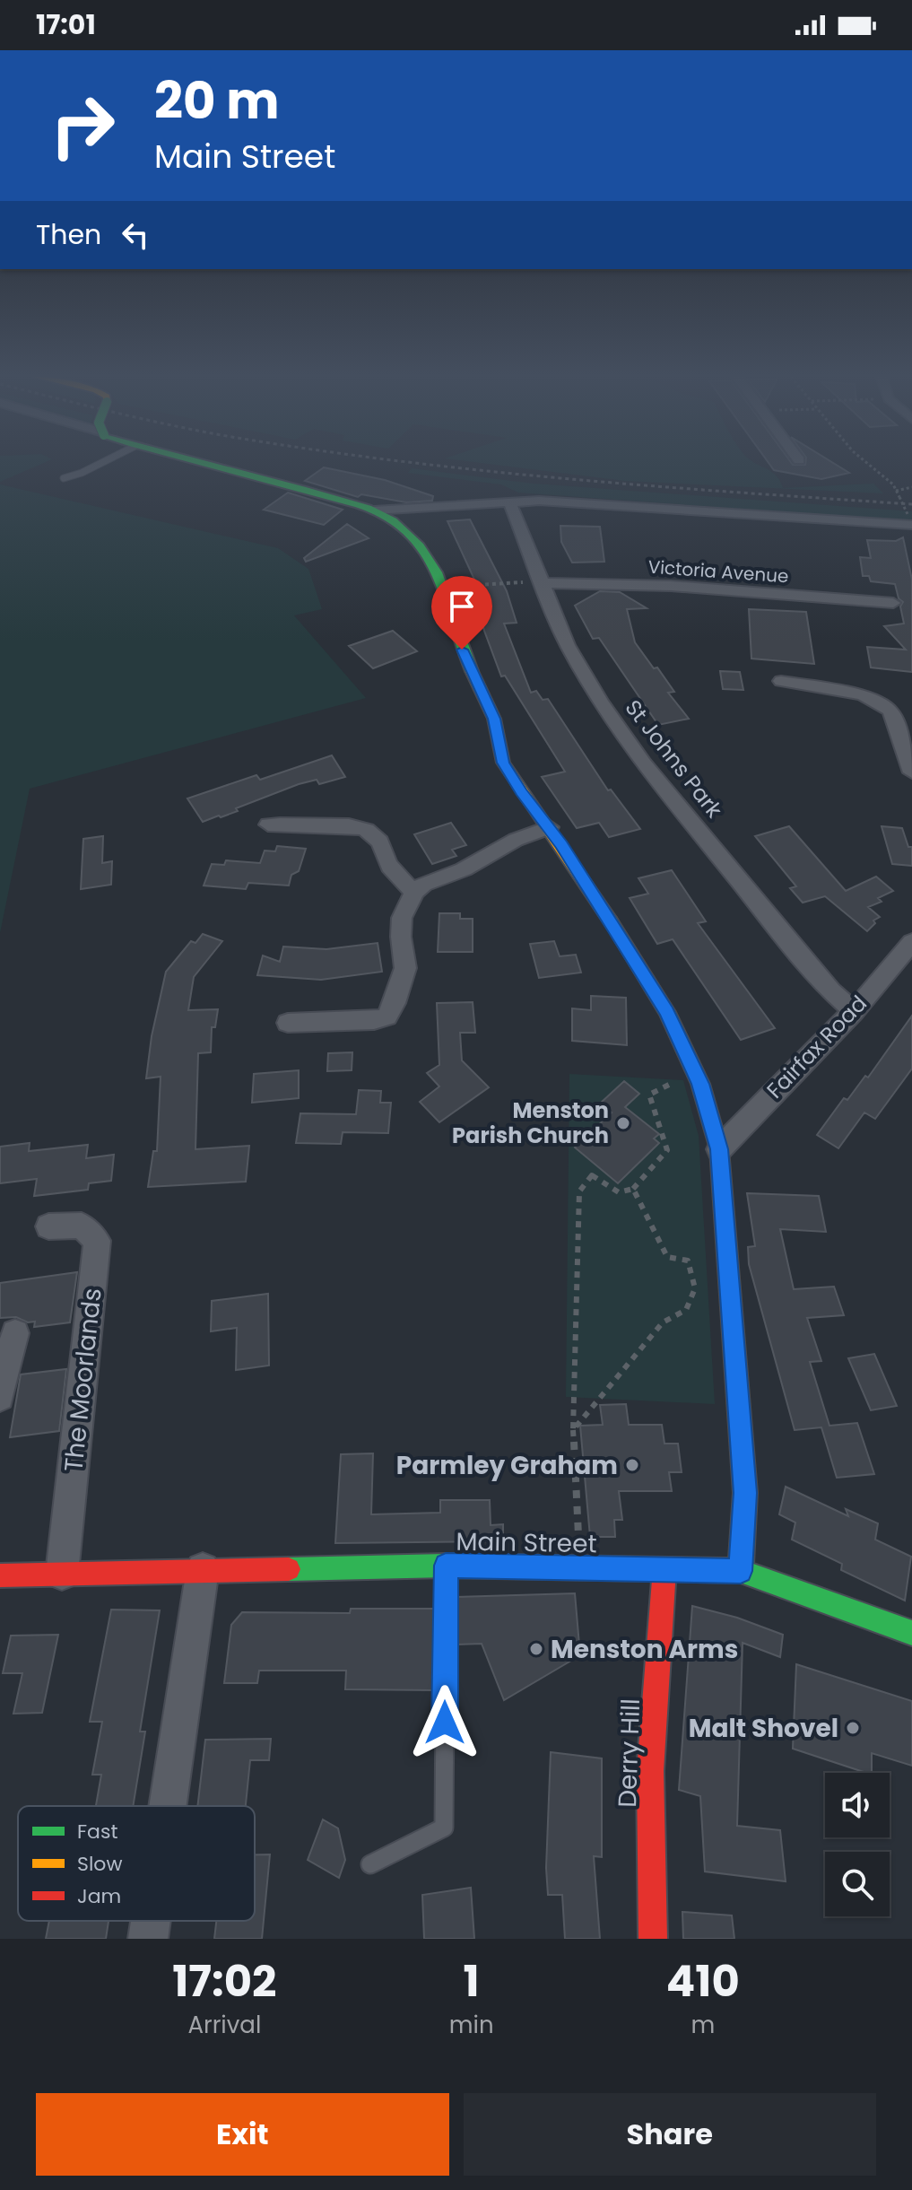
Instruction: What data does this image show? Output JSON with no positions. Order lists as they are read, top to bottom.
{
  "streets": {
    "street": [
      "Victoria Avenue",
      "St Johns Park",
      "Fairfax Road",
      "The Moorlands",
      "Main Street",
      "Derry Hill"
    ]
  },
  "crossings": [
    ["Victoria Avenue", "St Johns Park"],
    ["St Johns Park", "Fairfax Road"],
    ["The Moorlands", "Main Street"],
    ["Main Street", "Derry Hill"]
  ],
  "places": [
    "Menston Parish Church",
    "Parmley Graham",
    "Menston Arms",
    "Malt Shovel"
  ],
  "legend": ["Fast", "Slow", "Jam"],
  "page": {
    "status": "17:01",
    "turn": ["20 m", "Main Street"],
    "then": "Then",
    "eta": [
      "17:02",
      "Arrival",
      "1",
      "min",
      "410",
      "m"
    ],
    "buttons": ["Exit", "Share"]
  }
}
